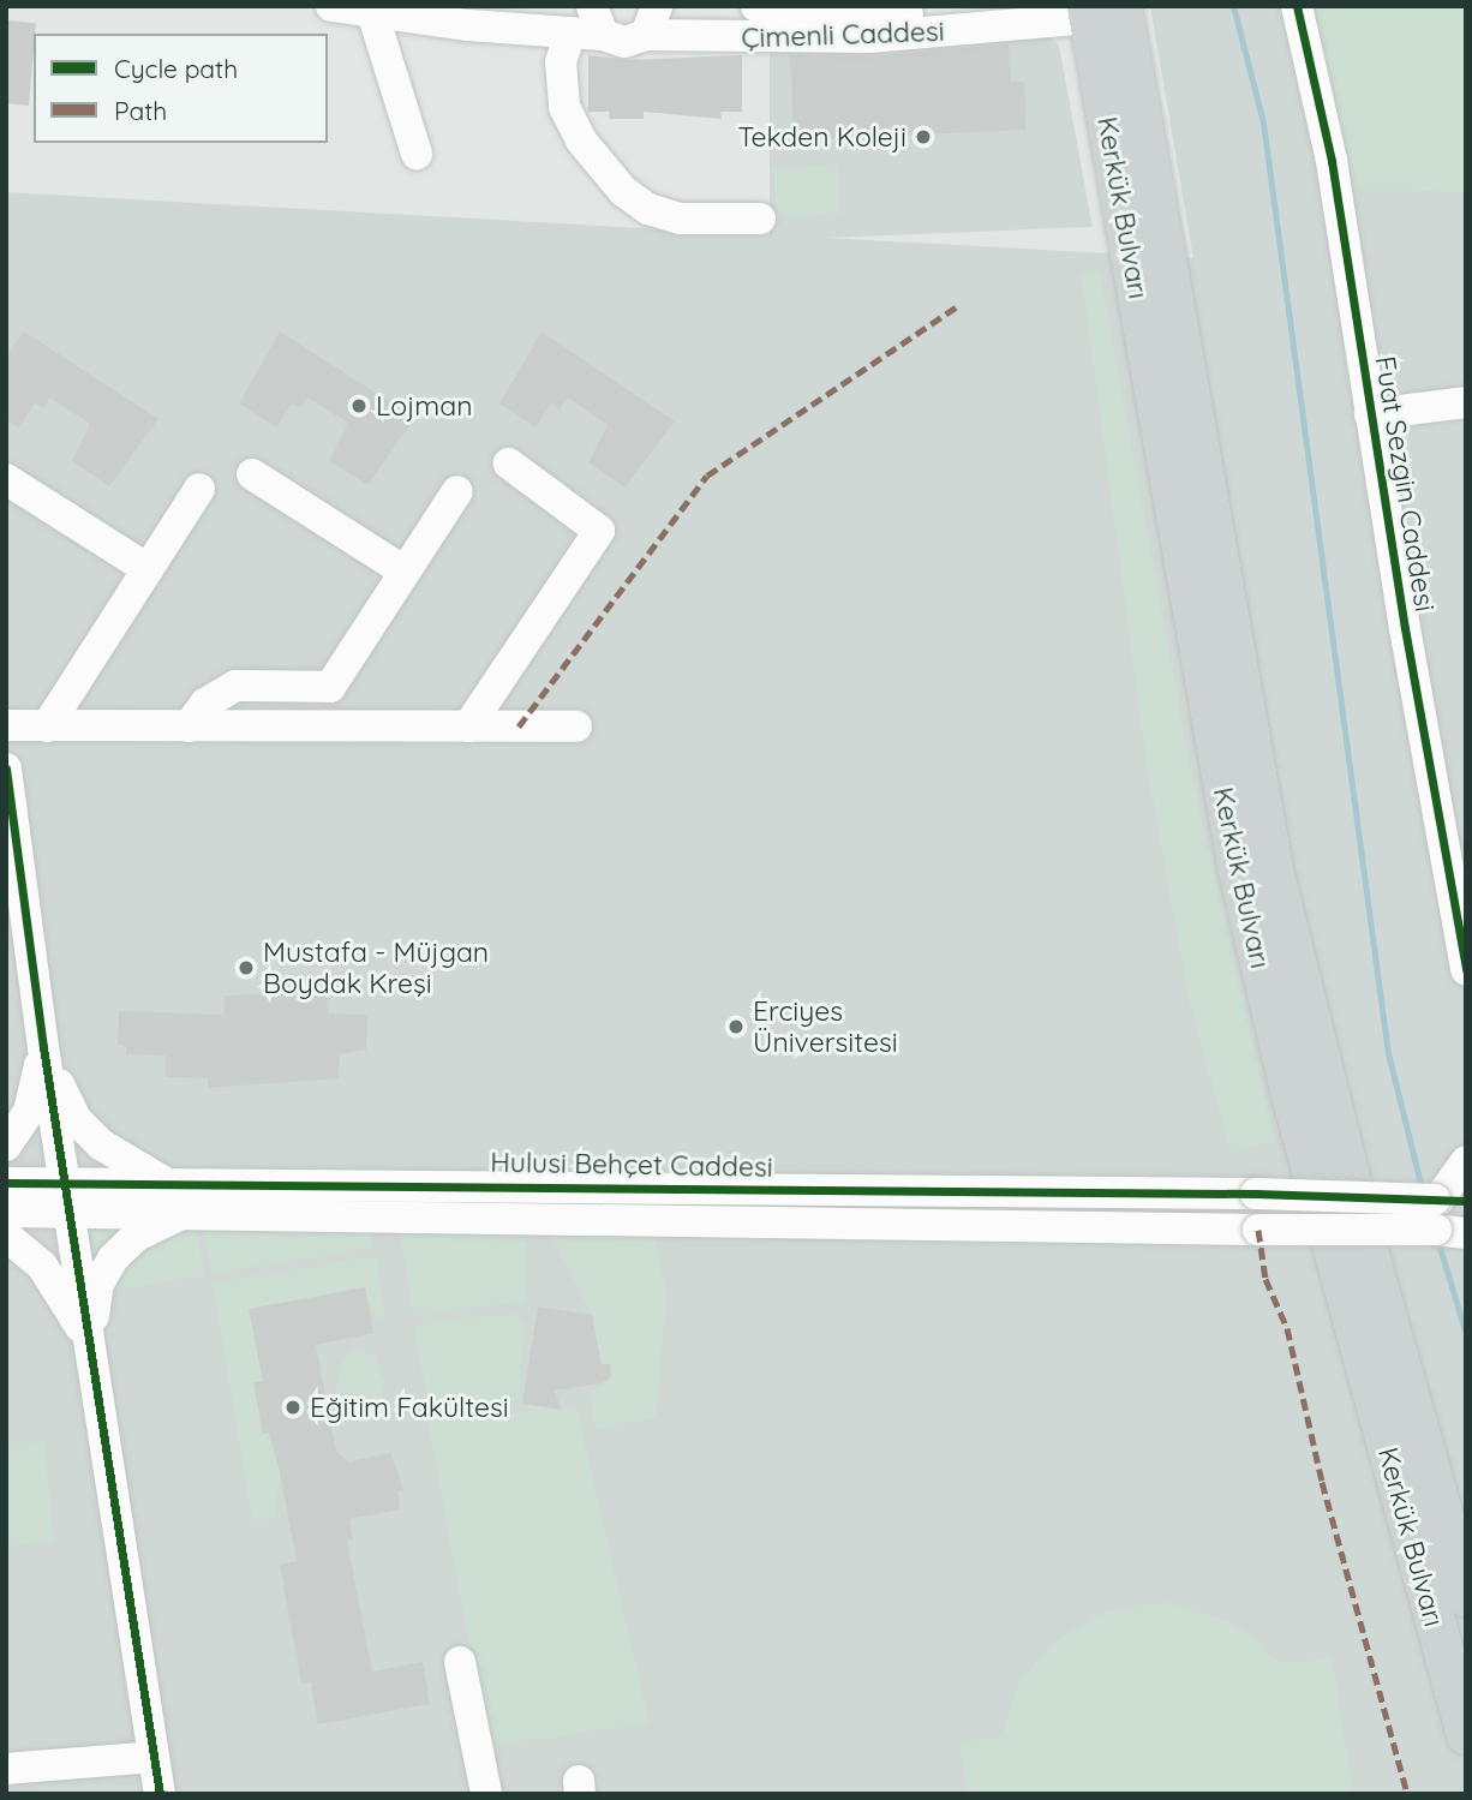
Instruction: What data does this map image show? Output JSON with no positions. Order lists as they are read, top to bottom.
{
  "streets": {
    "main road": ["Kerkük Bulvarı"],
    "street": ["Çimenli Caddesi", "Fuat Sezgin Caddesi", "Hulusi Behçet Caddesi"]
  },
  "crossings": [
    ["Çimenli Caddesi", "Kerkük Bulvarı"]
  ],
  "places": [
    "Tekden Koleji",
    "Lojman",
    "Mustafa - Müjgan Boydak Kreşi",
    "Erciyes Üniversitesi",
    "Eğitim Fakültesi"
  ],
  "legend": ["Cycle path", "Path"]
}
